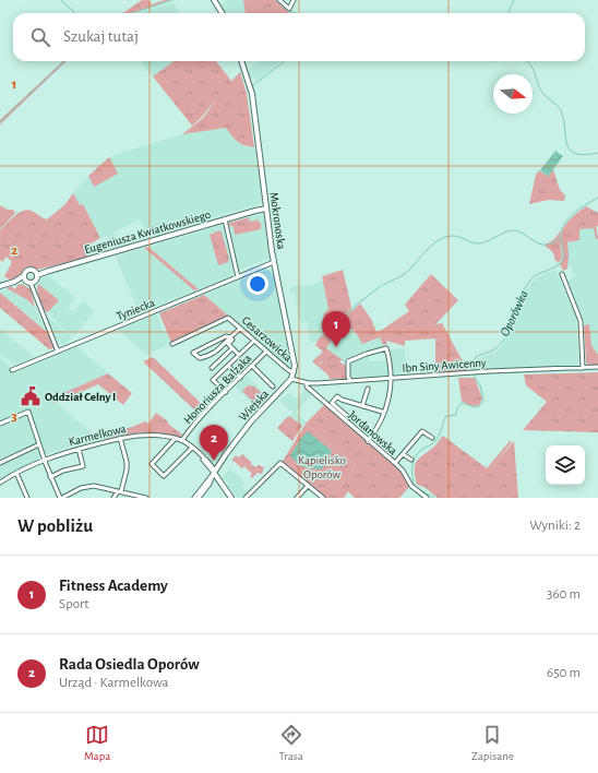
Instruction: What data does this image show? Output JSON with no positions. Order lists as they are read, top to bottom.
{
  "streets": {
    "main road": ["Mokronoska", "Eugeniusza Kwiatkowskiego", "Wiejska"],
    "street": [
      "Tyniecka",
      "Cesarzowicka",
      "Ibn Siny Awicenny",
      "Honoriusza Balzaka",
      "Jordanowska",
      "Karmelkowa"
    ]
  },
  "crossings": [
    ["Mokronoska", "Eugeniusza Kwiatkowskiego"],
    ["Mokronoska", "Tyniecka"],
    ["Mokronoska", "Cesarzowicka"],
    ["Mokronoska", "Ibn Siny Awicenny"],
    ["Mokronoska", "Wiejska"],
    ["Cesarzowicka", "Ibn Siny Awicenny"],
    ["Cesarzowicka", "Honoriusza Balzaka"],
    ["Cesarzowicka", "Wiejska"],
    ["Ibn Siny Awicenny", "Wiejska"],
    ["Ibn Siny Awicenny", "Jordanowska"],
    ["Honoriusza Balzaka", "Karmelkowa"],
    ["Wiejska", "Karmelkowa"]
  ],
  "water": ["Oporówka"],
  "parks": ["Kąpielisko Oporów"],
  "places": {
    "public building": ["Oddział Celny I"]
  },
  "north": "right",
  "page": {
    "search": "Szukaj tutaj",
    "pins": ["1", "2"],
    "heading": ["W pobliżu", "Wyniki: 2"],
    "list": [
      {
        "mark": "1",
        "name": "Fitness Academy",
        "note": "Sport",
        "value": "360 m"
      },
      {
        "mark": "2",
        "name": "Rada Osiedla Oporów",
        "note": "Urząd · Karmelkowa",
        "value": "650 m"
      }
    ],
    "nav": ["Mapa", "Trasa", "Zapisane"]
  },
  "grid": {
    "rows": ["1", "2", "3"]
  }
}
